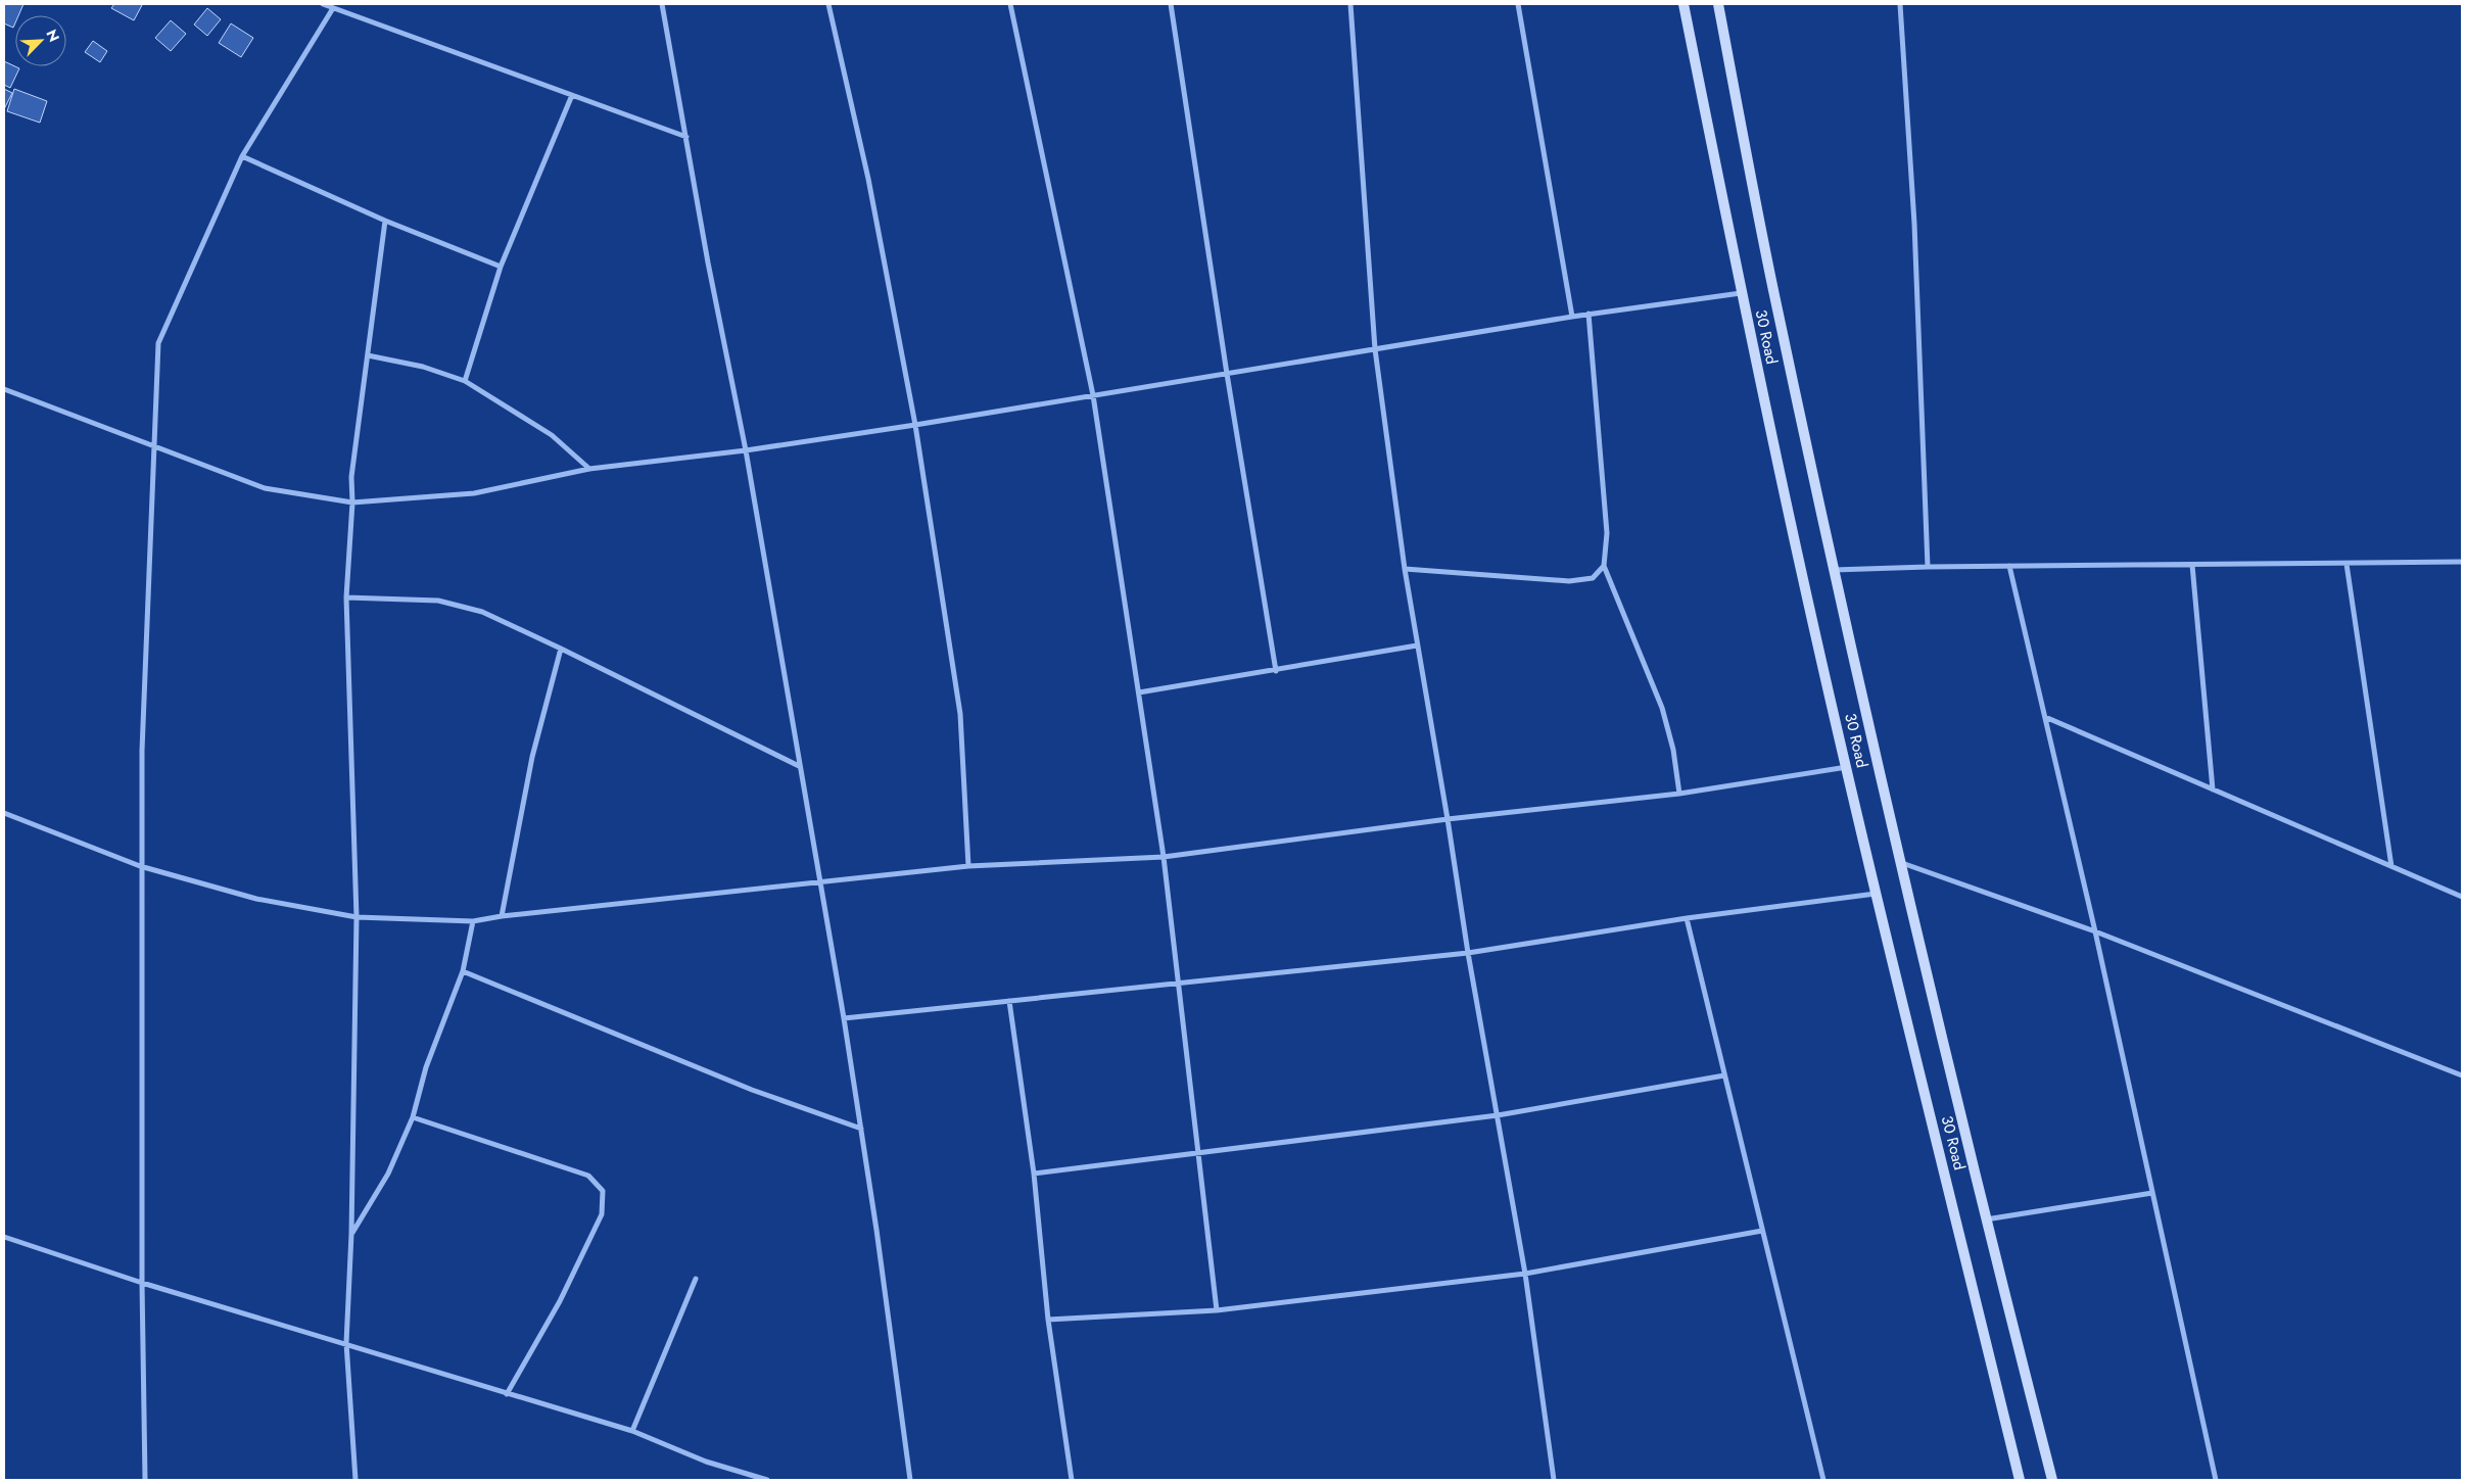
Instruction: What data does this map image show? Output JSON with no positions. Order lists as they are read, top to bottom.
{
  "streets": {
    "main road": ["30 Road"]
  },
  "north": "top right"
}
